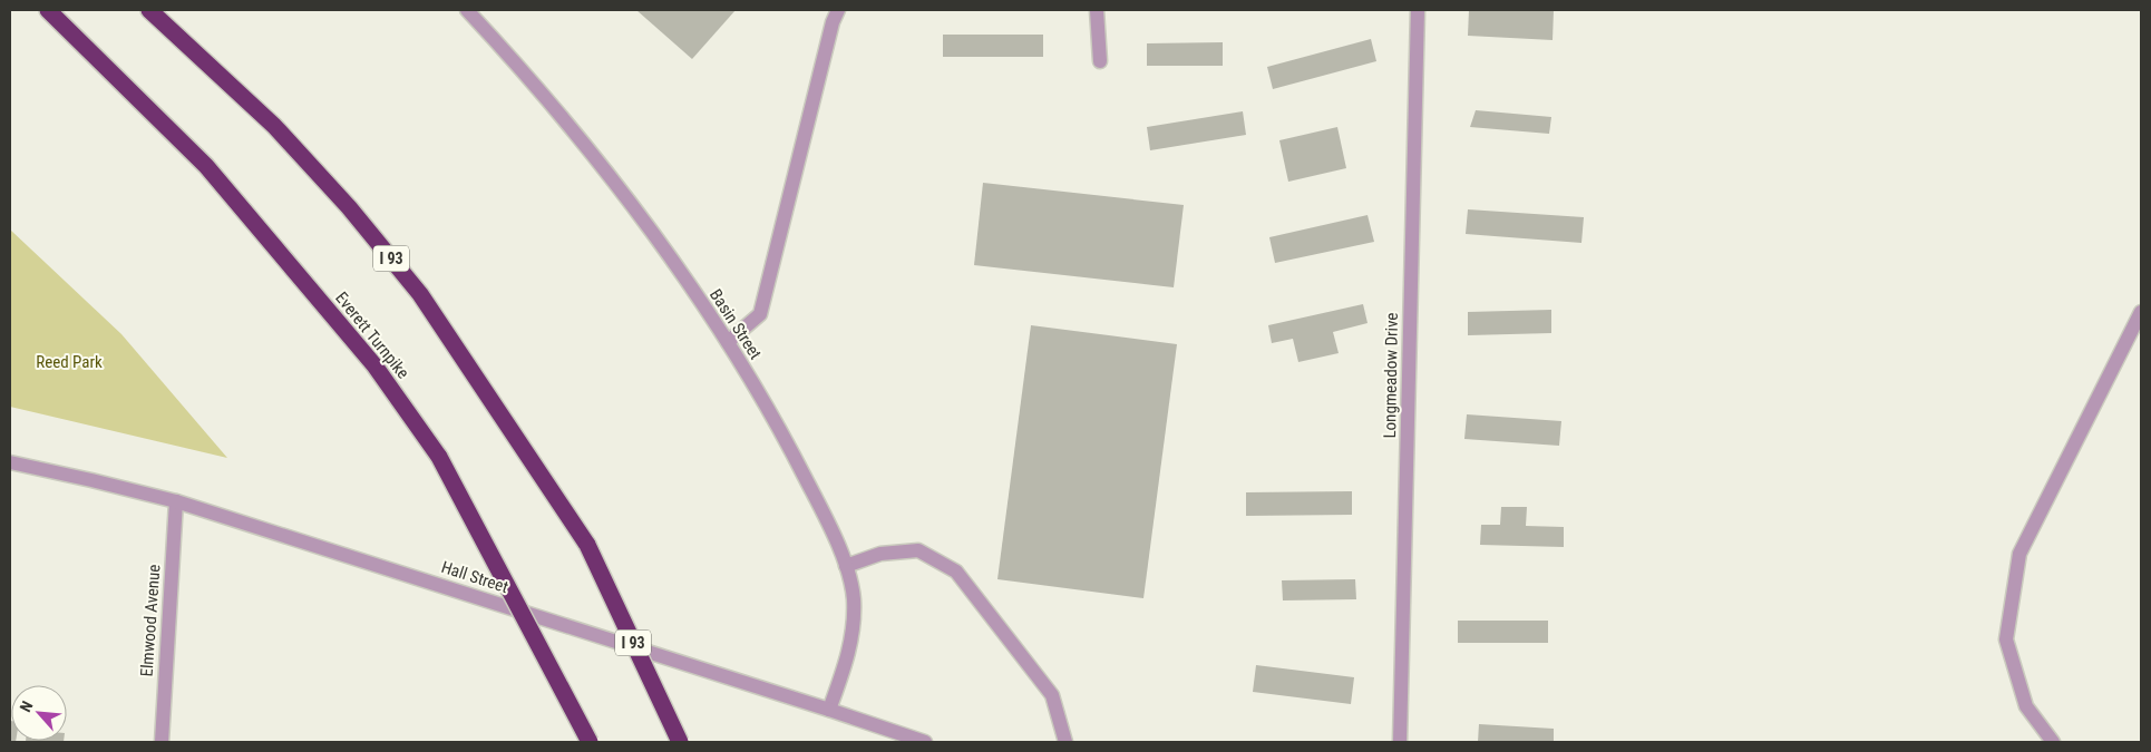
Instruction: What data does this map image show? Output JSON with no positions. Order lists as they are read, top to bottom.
{
  "streets": {
    "highway": ["I 93", "Everett Turnpike"],
    "street": [
      "Basin Street",
      "Longmeadow Drive",
      "Hall Street",
      "Elmwood Avenue"
    ]
  },
  "crossings": [
    ["Basin Street", "Hall Street"],
    ["Hall Street", "Elmwood Avenue"]
  ],
  "parks": ["Reed Park"],
  "north": "top left"
}
